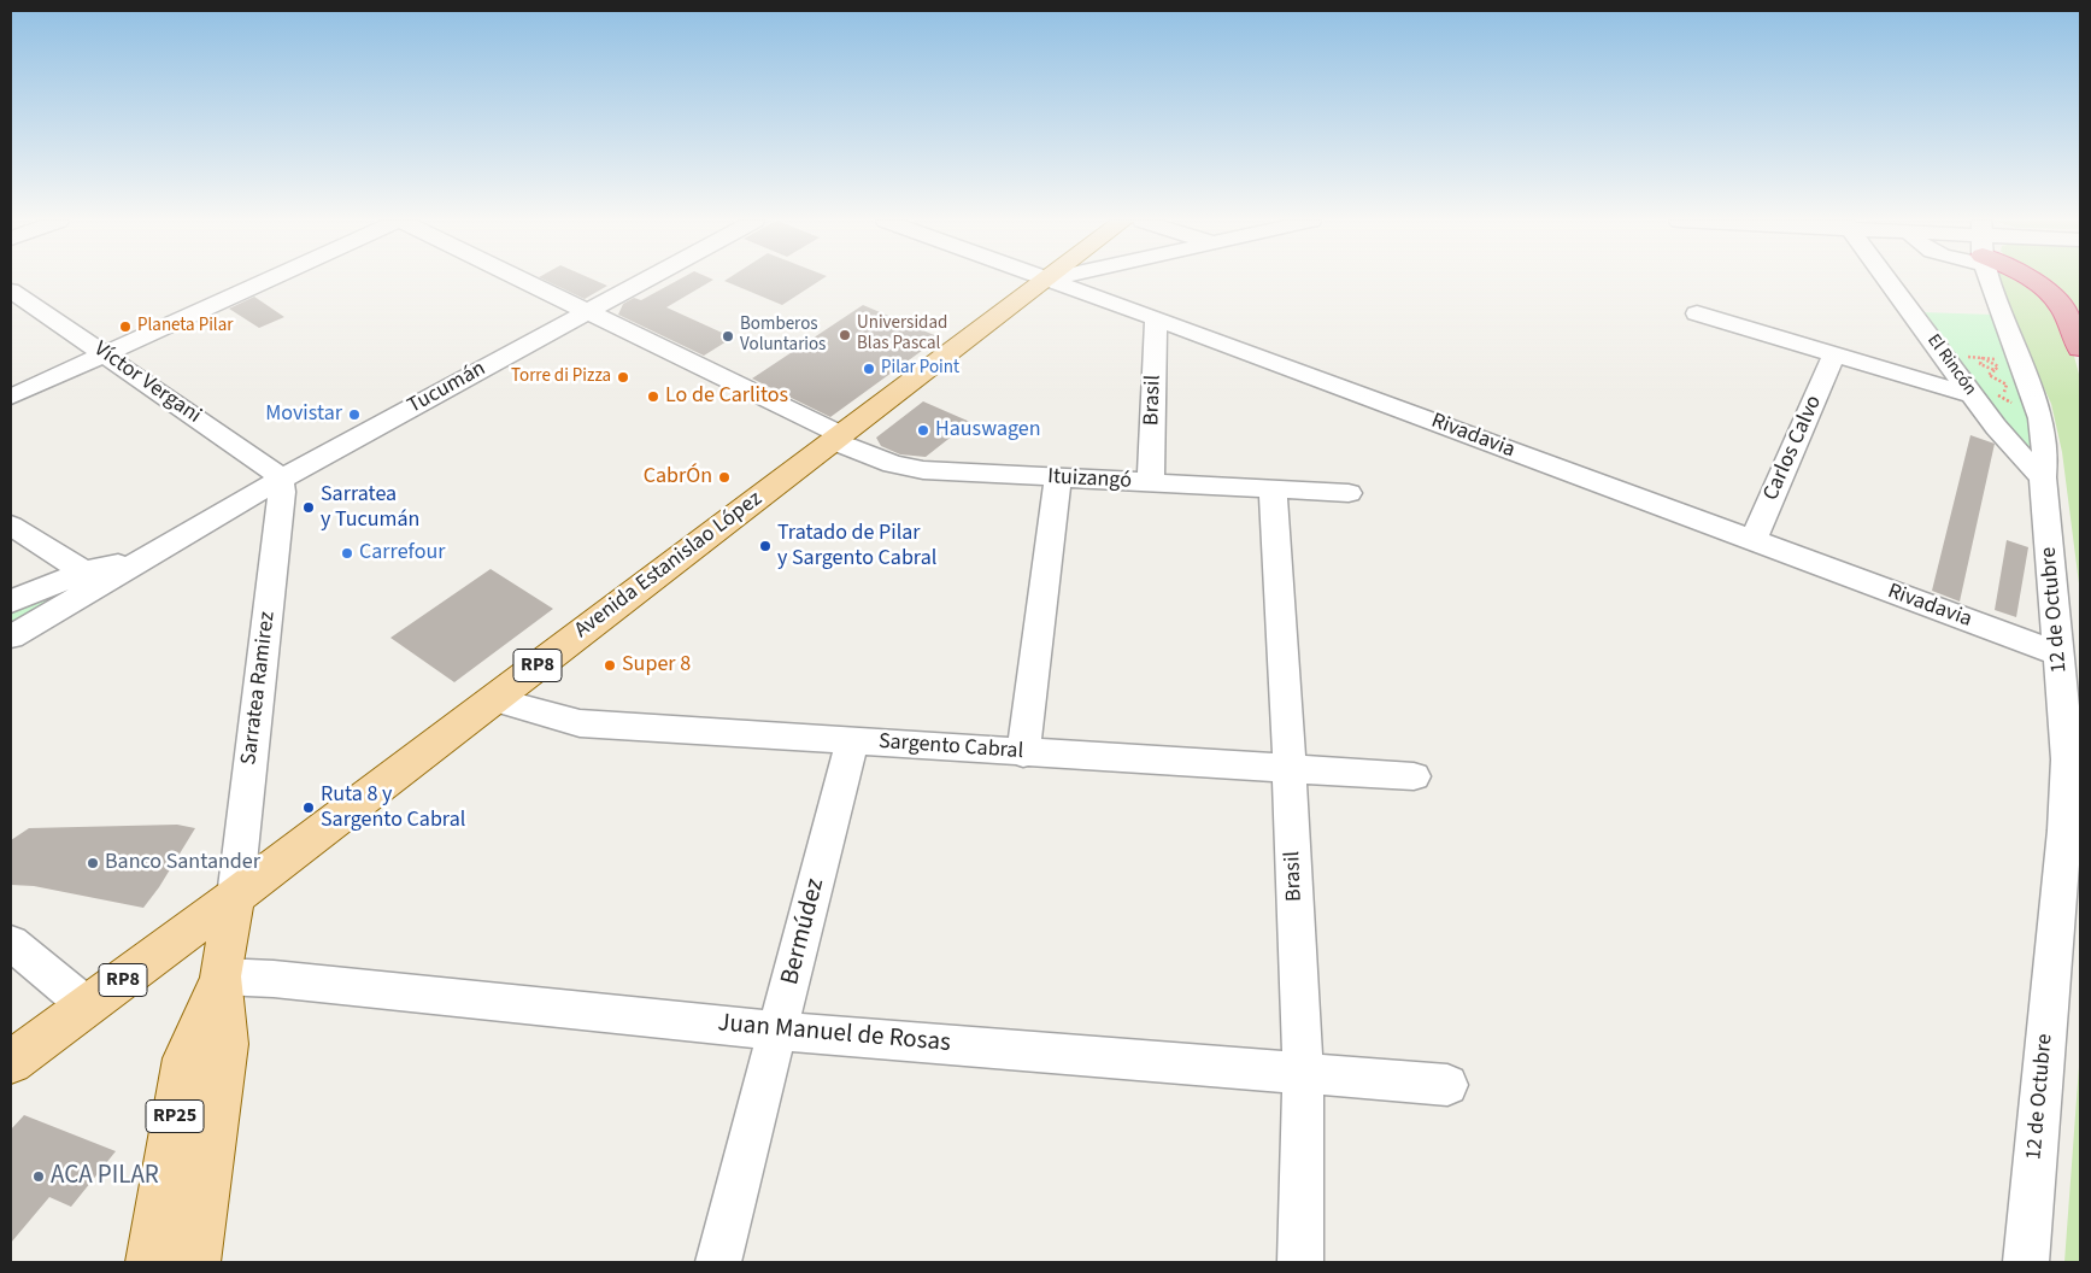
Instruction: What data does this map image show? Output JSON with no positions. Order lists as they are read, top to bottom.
{
  "streets": {
    "main road": ["Avenida Estanislao López", "RP8", "RP25"],
    "street": [
      "El Rincón",
      "Víctor Vergani",
      "Tucumán",
      "Brasil",
      "Rivadavia",
      "Carlos Calvo",
      "Ituizangó",
      "12 de Octubre",
      "Sarratea Ramirez",
      "Sargento Cabral",
      "Bermúdez",
      "Juan Manuel de Rosas"
    ]
  },
  "crossings": [
    ["El Rincón", "12 de Octubre"],
    ["Víctor Vergani", "Tucumán"],
    ["Víctor Vergani", "Sarratea Ramirez"],
    ["Tucumán", "Ituizangó"],
    ["Tucumán", "Sarratea Ramirez"],
    ["Brasil", "Rivadavia"],
    ["Brasil", "Ituizangó"],
    ["Brasil", "Sargento Cabral"],
    ["Brasil", "Juan Manuel de Rosas"],
    ["Rivadavia", "Carlos Calvo"],
    ["Rivadavia", "Avenida Estanislao López"],
    ["Rivadavia", "12 de Octubre"],
    ["Ituizangó", "Avenida Estanislao López"],
    ["Avenida Estanislao López", "Sarratea Ramirez"],
    ["Avenida Estanislao López", "Sargento Cabral"],
    ["Avenida Estanislao López", "RP25"],
    ["Sarratea Ramirez", "RP25"],
    ["Sargento Cabral", "Bermúdez"],
    ["Bermúdez", "Juan Manuel de Rosas"],
    ["Juan Manuel de Rosas", "RP25"]
  ],
  "places": [
    "Planeta Pilar",
    "Universidad Blas Pascal",
    "Bomberos Voluntarios",
    "Pilar Point",
    "Torre di Pizza",
    "Lo de Carlitos",
    "Movistar",
    "Hauswagen",
    "CabrÓn",
    "Sarratea y Tucumán",
    "Tratado de Pilar y Sargento Cabral",
    "Carrefour",
    "Super 8",
    "Ruta 8 y Sargento Cabral",
    "Banco Santander",
    "ACA PILAR"
  ]
}
